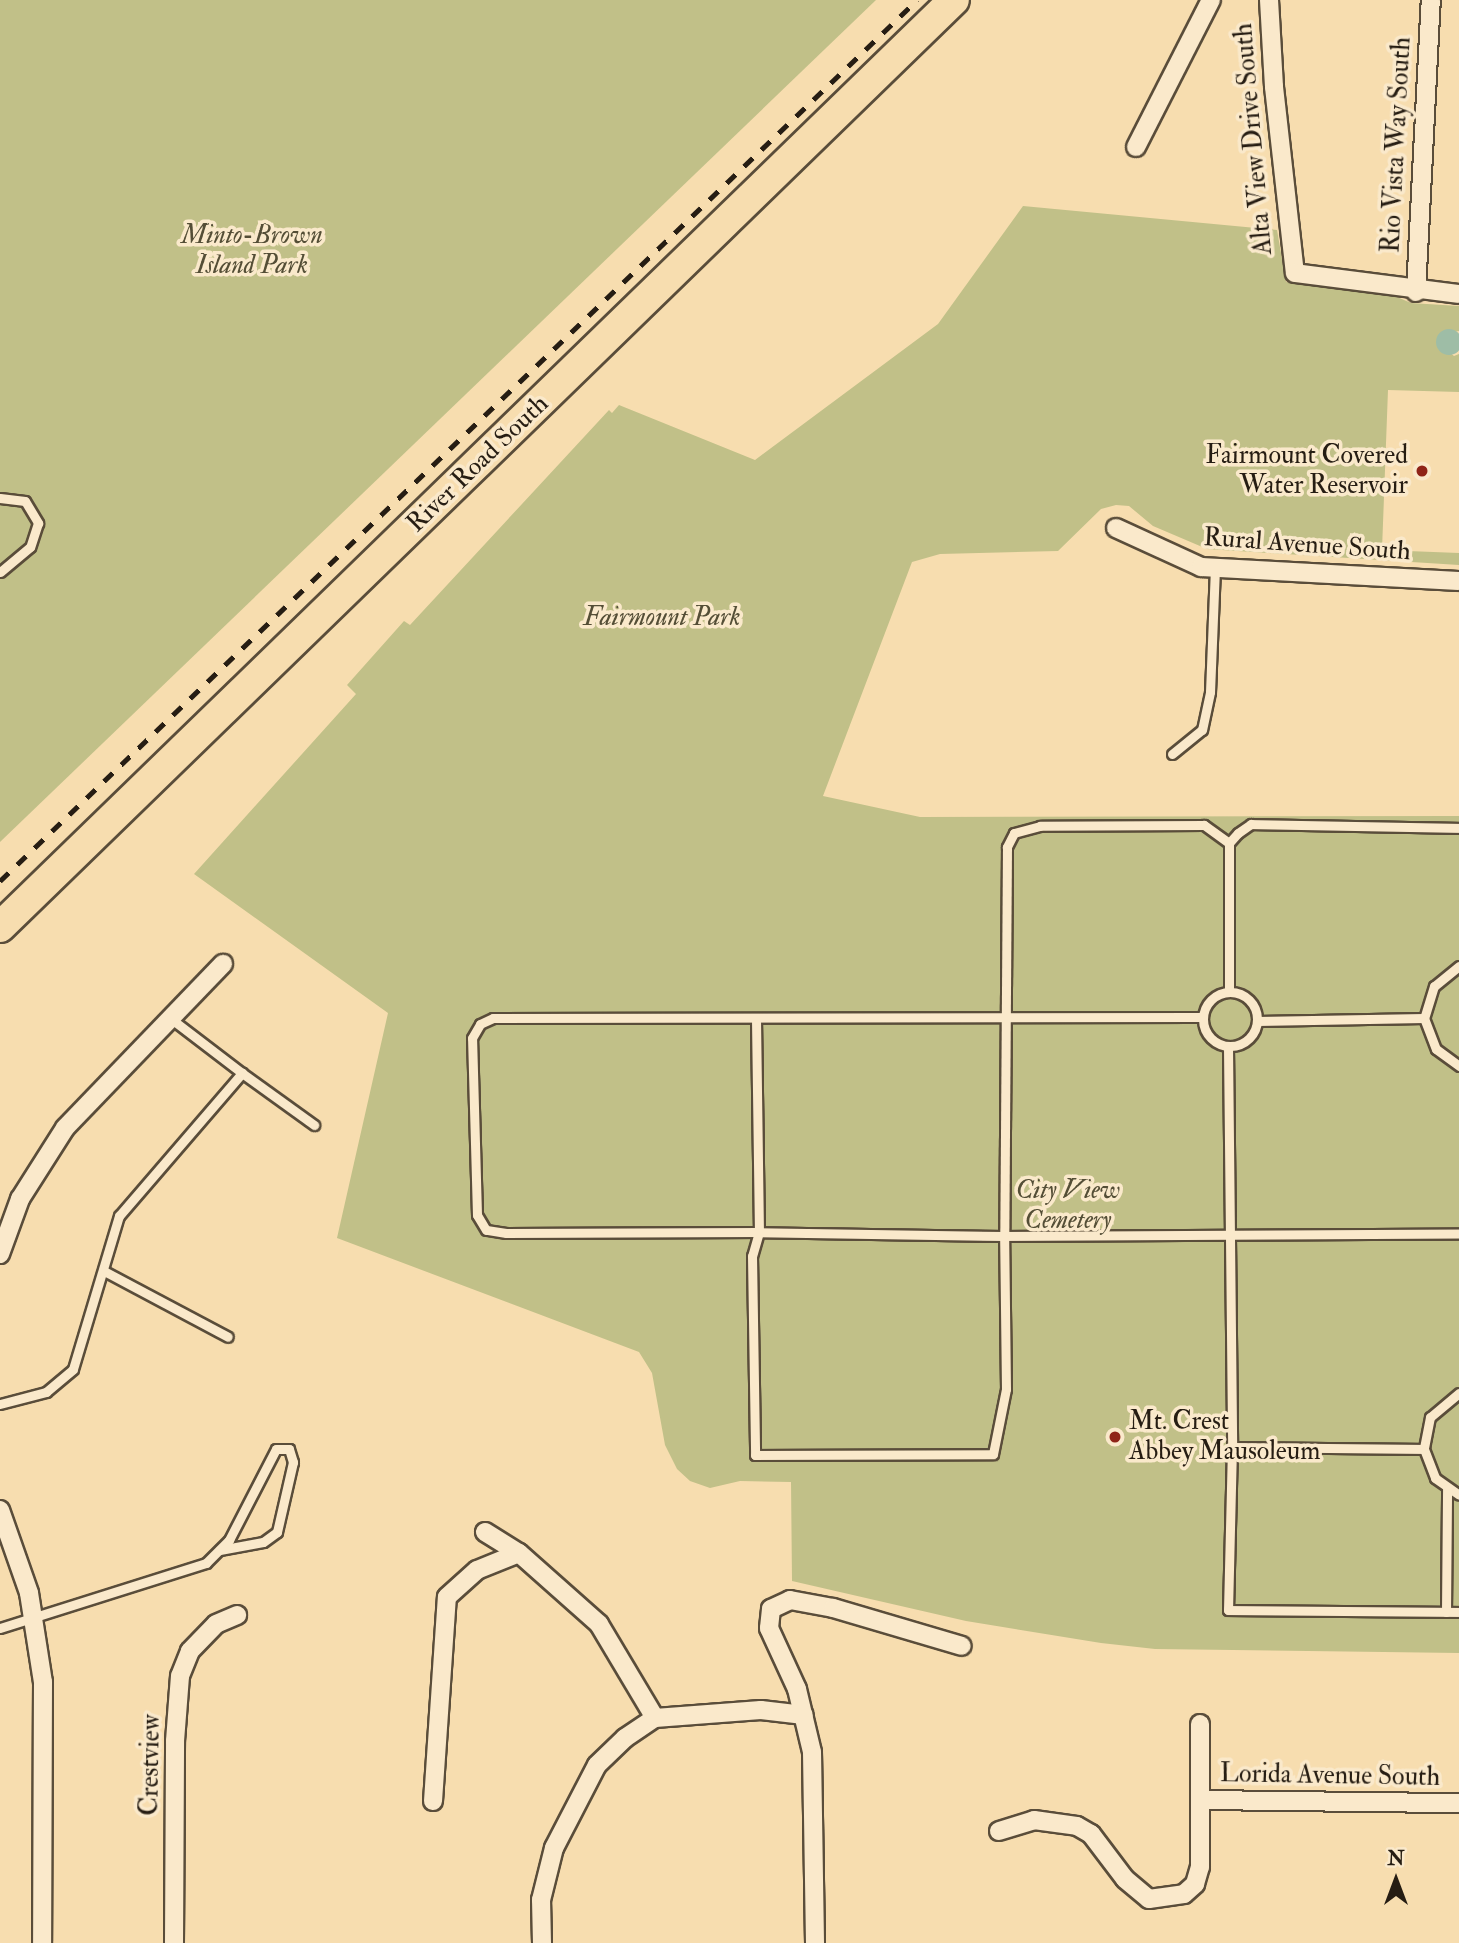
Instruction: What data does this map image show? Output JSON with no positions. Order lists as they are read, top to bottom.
{
  "streets": {
    "main road": ["River Road South"],
    "street": [
      "Alta View Drive South",
      "Rio Vista Way South",
      "Rural Avenue South",
      "Crestview",
      "Lorida Avenue South"
    ]
  },
  "crossings": [
    ["Alta View Drive South", "Rio Vista Way South"]
  ],
  "parks": ["Minto-Brown Island Park", "Fairmount Park", "City View Cemetery"],
  "places": ["Fairmount Covered Water Reservoir", "Mt. Crest Abbey Mausoleum"],
  "north": "top"
}
